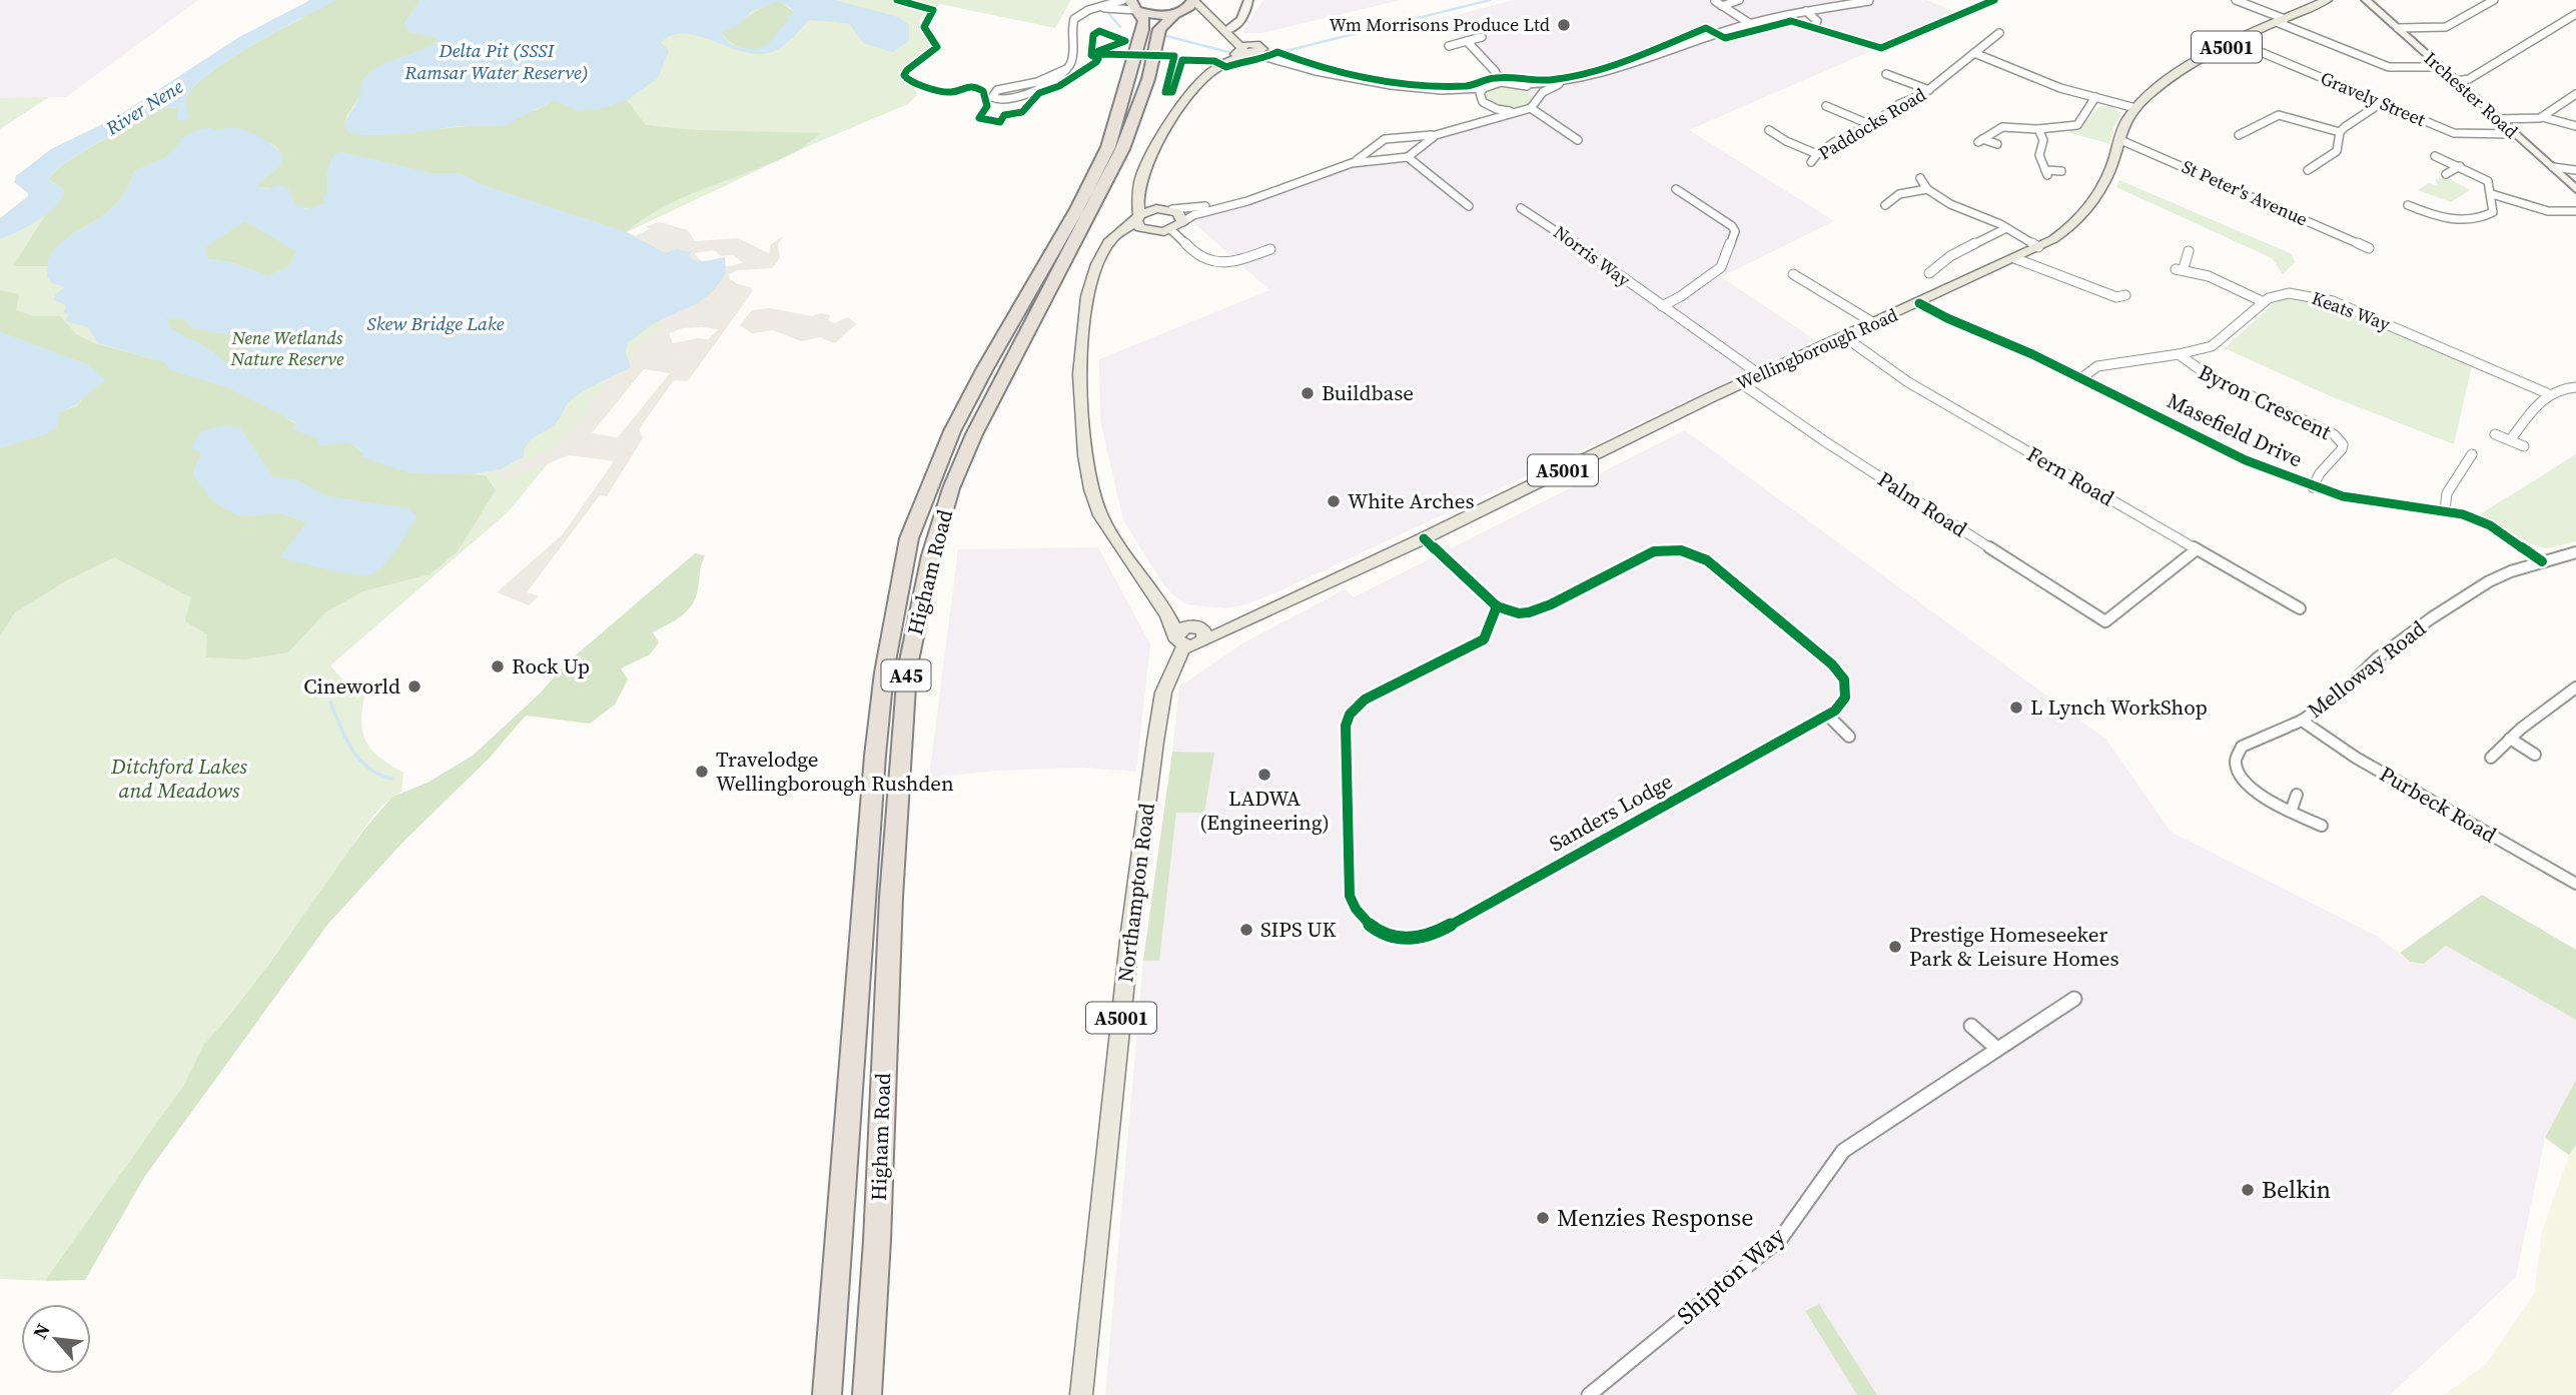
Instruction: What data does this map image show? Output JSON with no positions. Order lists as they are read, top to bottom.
{
  "streets": {
    "highway": ["Higham Road", "A45"],
    "main road": [
      "A5001",
      "Irchester Road",
      "Wellingborough Road",
      "Northampton Road"
    ],
    "street": [
      "Gravely Street",
      "Paddocks Road",
      "St Peter's Avenue",
      "Norris Way",
      "Keats Way",
      "Byron Crescent",
      "Masefield Drive",
      "Fern Road",
      "Palm Road",
      "Melloway Road",
      "Purbeck Road",
      "Sanders Lodge",
      "Shipton Way"
    ]
  },
  "crossings": [
    ["Irchester Road", "Gravely Street"],
    ["Gravely Street", "Wellingborough Road"],
    ["St Peter's Avenue", "Wellingborough Road"],
    ["Norris Way", "Wellingborough Road"],
    ["Keats Way", "Byron Crescent"],
    ["Keats Way", "Masefield Drive"],
    ["Wellingborough Road", "Masefield Drive"],
    ["Wellingborough Road", "Fern Road"],
    ["Wellingborough Road", "Palm Road"],
    ["Wellingborough Road", "Northampton Road"],
    ["Byron Crescent", "Masefield Drive"],
    ["Masefield Drive", "Melloway Road"],
    ["Fern Road", "Palm Road"],
    ["Melloway Road", "Purbeck Road"]
  ],
  "water": ["Delta Pit (SSSI Ramsar Water Reserve)", "River Nene", "Skew Bridge Lake"],
  "parks": ["Nene Wetlands Nature Reserve", "Ditchford Lakes and Meadows"],
  "places": [
    "Wm Morrisons Produce Ltd",
    "Buildbase",
    "White Arches",
    "Rock Up",
    "Cineworld",
    "L Lynch WorkShop",
    "Travelodge Wellingborough Rushden",
    "LADWA (Engineering)",
    "SIPS UK",
    "Prestige Homeseeker Park & Leisure Homes",
    "Belkin",
    "Menzies Response"
  ],
  "north": "top left"
}
